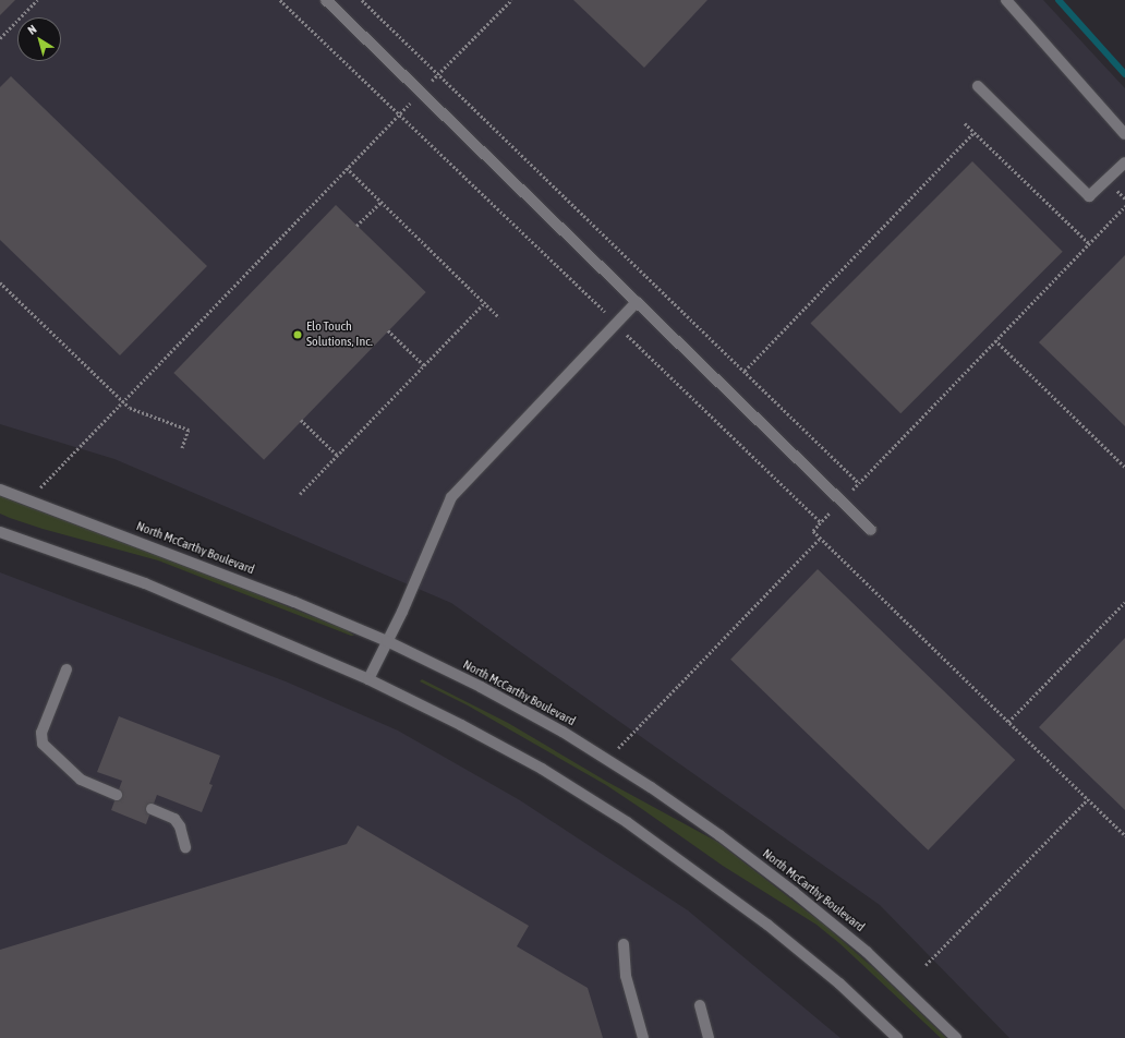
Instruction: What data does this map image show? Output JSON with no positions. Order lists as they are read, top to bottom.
{
  "streets": {
    "main road": ["North McCarthy Boulevard"]
  },
  "places": ["Elo Touch Solutions, Inc."],
  "north": "top left"
}
